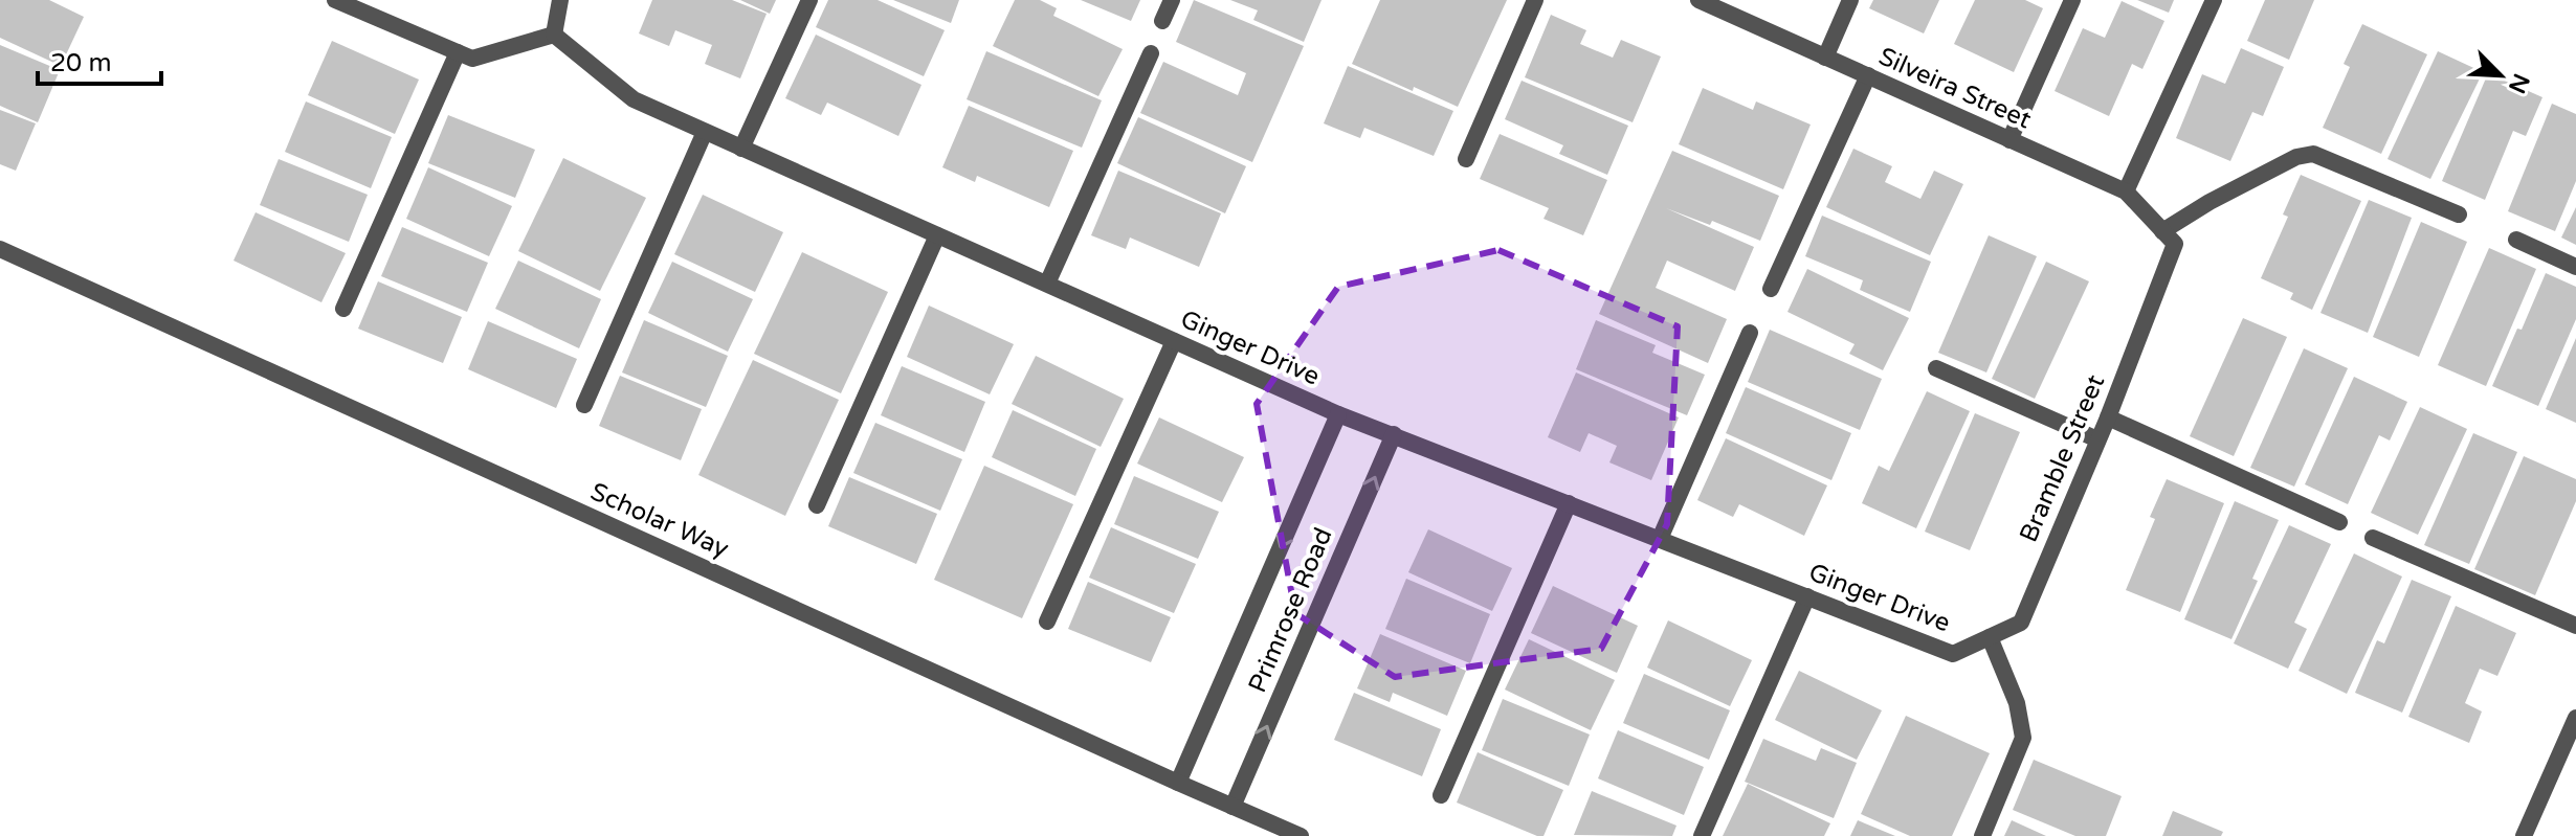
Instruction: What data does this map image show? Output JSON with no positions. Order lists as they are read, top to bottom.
{
  "streets": {
    "street": [
      "Silveira Street",
      "Ginger Drive",
      "Bramble Street",
      "Scholar Way",
      "Primrose Road"
    ]
  },
  "crossings": [
    ["Silveira Street", "Bramble Street"],
    ["Ginger Drive", "Bramble Street"],
    ["Ginger Drive", "Primrose Road"],
    ["Scholar Way", "Primrose Road"]
  ],
  "scale_bar": "20 m",
  "north": "bottom right"
}
